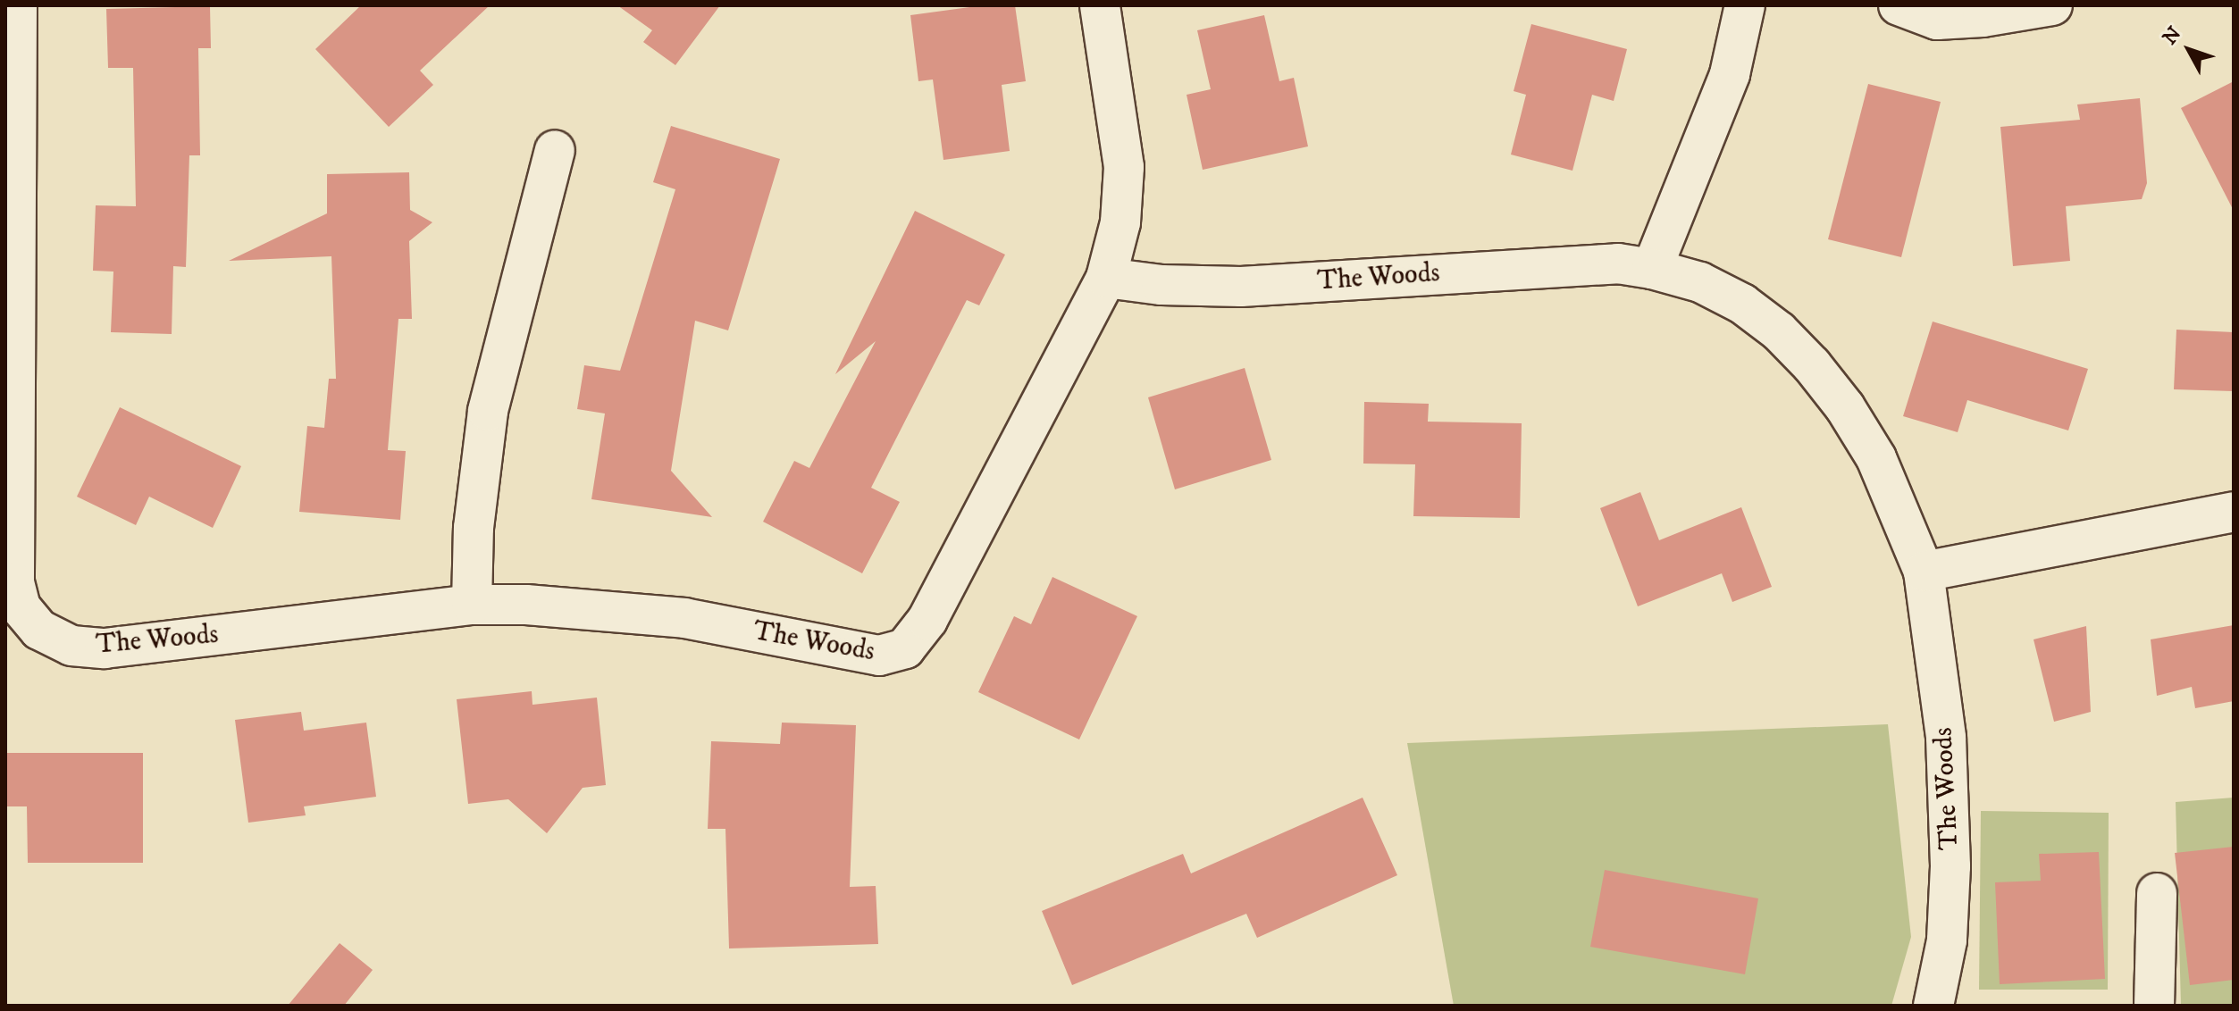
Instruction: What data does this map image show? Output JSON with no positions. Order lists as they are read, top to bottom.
{
  "streets": {
    "street": ["The Woods"]
  },
  "north": "top left"
}
